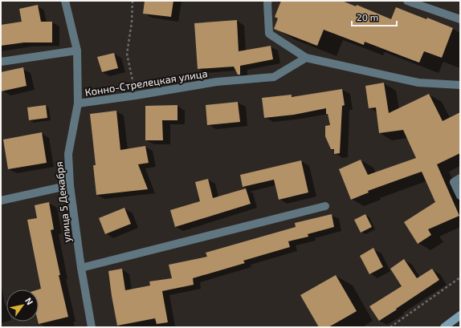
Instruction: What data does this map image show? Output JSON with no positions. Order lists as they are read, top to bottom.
{
  "streets": {
    "street": ["Конно-Стрелецкая улица", "улица 5 Декабря"]
  },
  "crossings": [
    ["Конно-Стрелецкая улица", "улица 5 Декабря"]
  ],
  "scale_bar": "20 m",
  "north": "top right"
}
